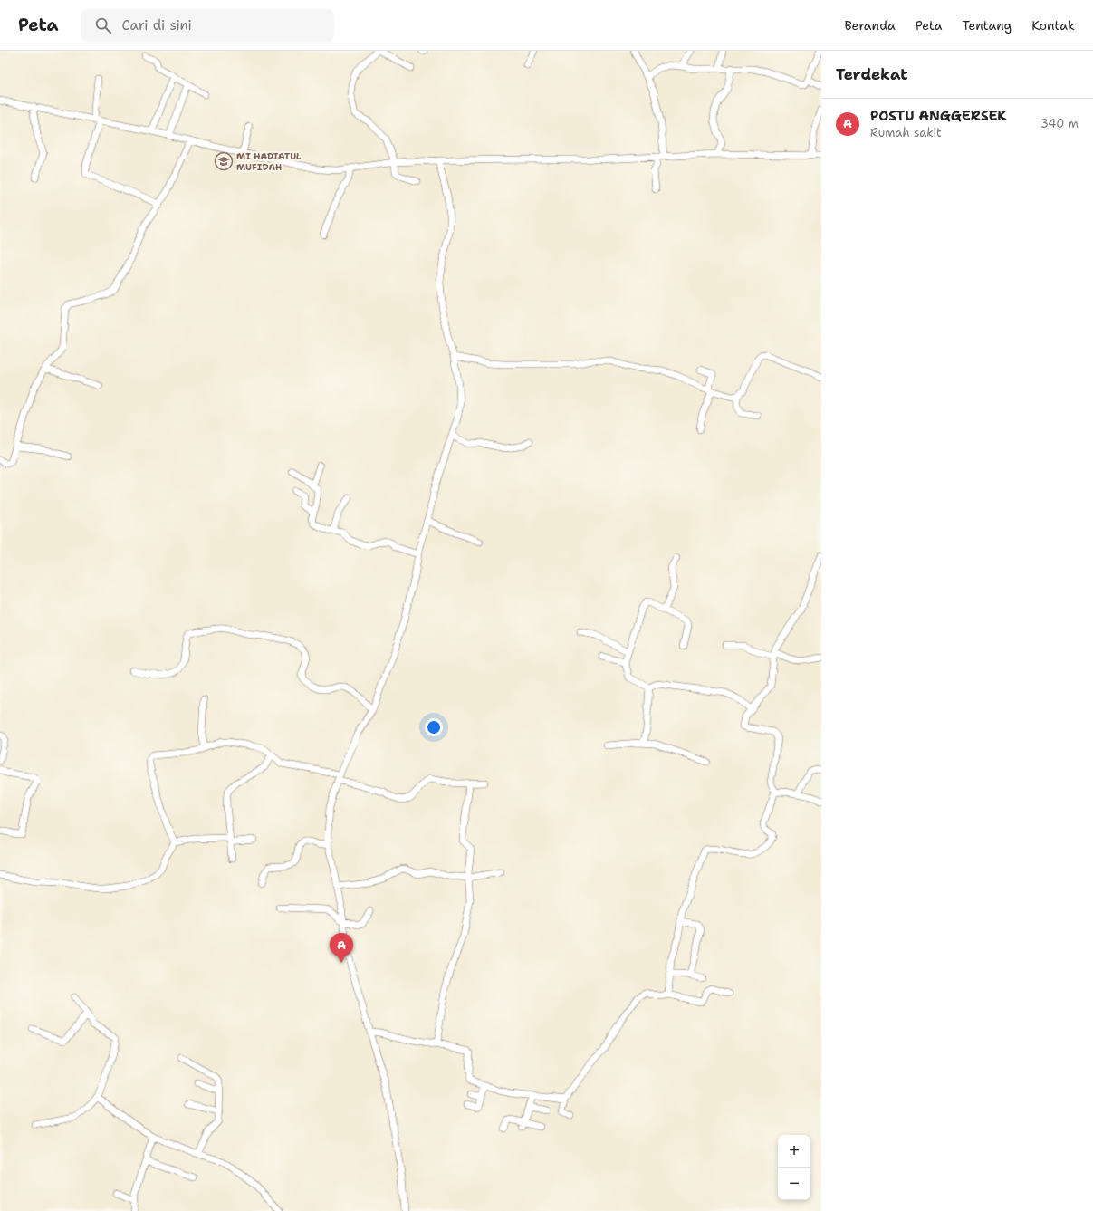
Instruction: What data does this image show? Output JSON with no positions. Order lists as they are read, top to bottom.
{
  "places": {
    "school or university": ["MI HADIATUL MUFIDAH"]
  },
  "page": {
    "header": "Peta",
    "search": "Cari di sini",
    "nav": [
      "Beranda",
      "Peta",
      "Tentang",
      "Kontak"
    ],
    "heading": "Terdekat",
    "list": [
      {
        "mark": "A",
        "name": "POSTU ANGGERSEK",
        "note": "Rumah sakit",
        "value": "340 m"
      }
    ],
    "pins": "A",
    "map_buttons": ["+", "−"]
  }
}
